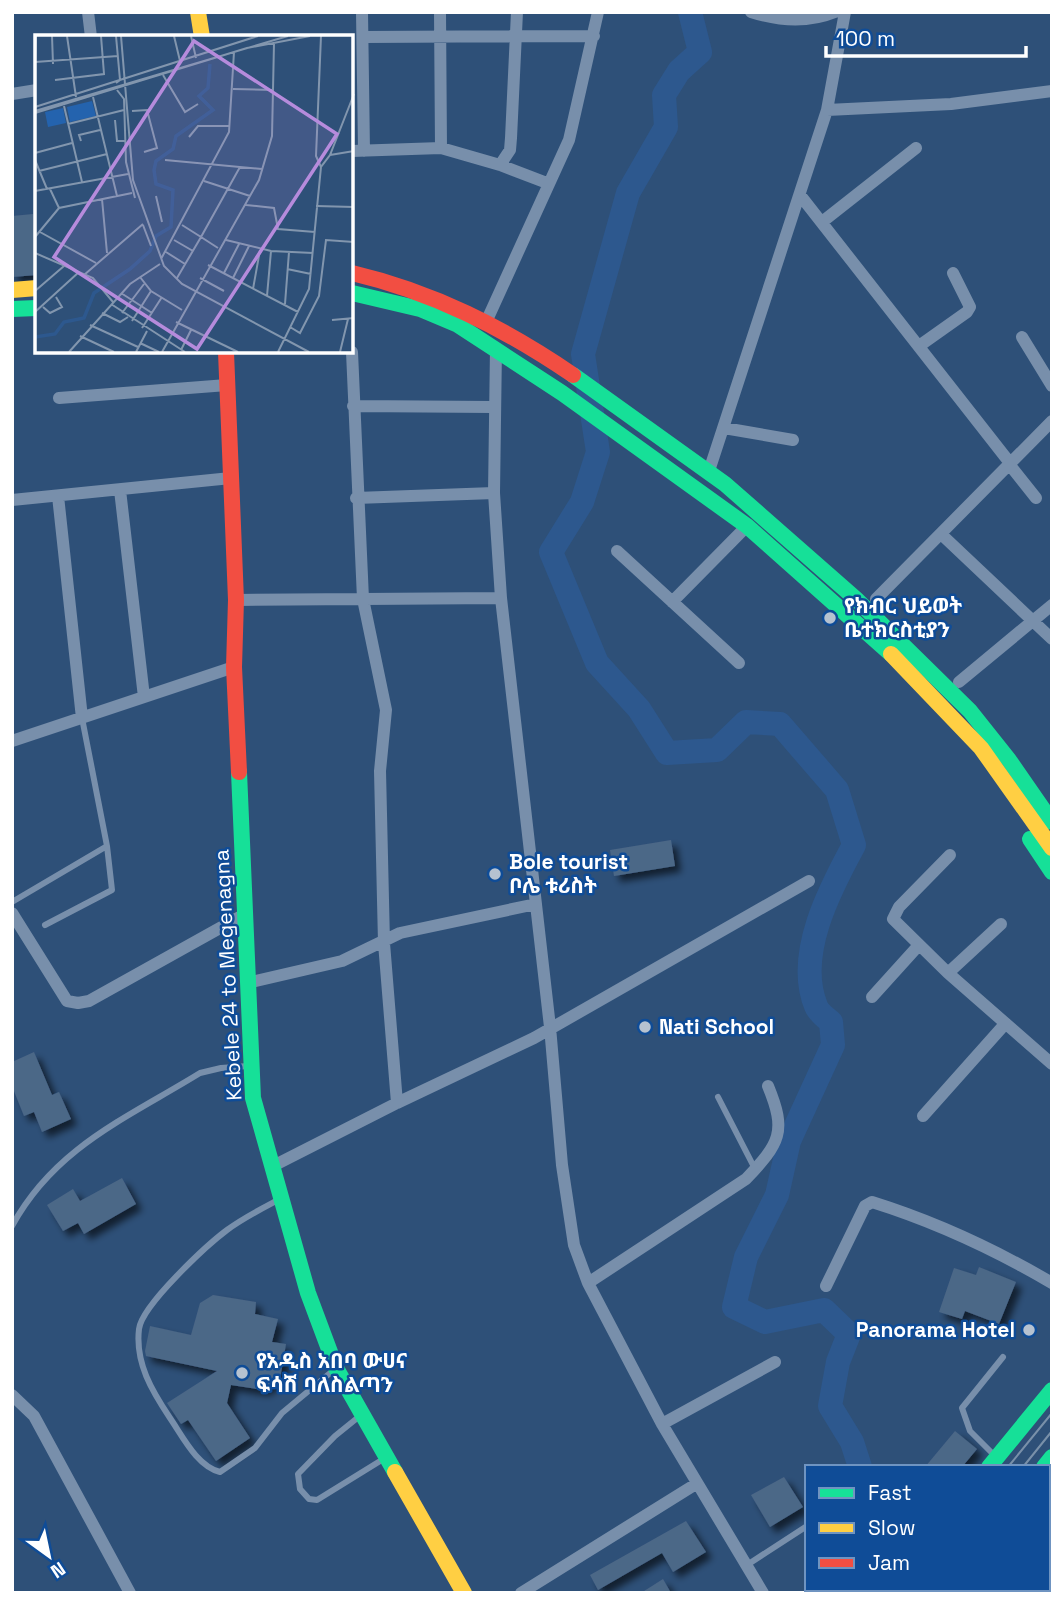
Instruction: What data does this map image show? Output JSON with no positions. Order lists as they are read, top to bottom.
{
  "streets": {
    "main road": ["Kebele 24 to Megenagna"]
  },
  "places": [
    "የክብር ህይወት ቤተክርስቲያን",
    "Bole tourist ቦሌ ቱሪስት",
    "Nati School",
    "Panorama Hotel",
    "የአዲስ አበባ ውሀና ፍሳሽ ባለስልጣን"
  ],
  "legend": ["Fast", "Slow", "Jam"],
  "scale_bar": "100 m",
  "north": "bottom right"
}
